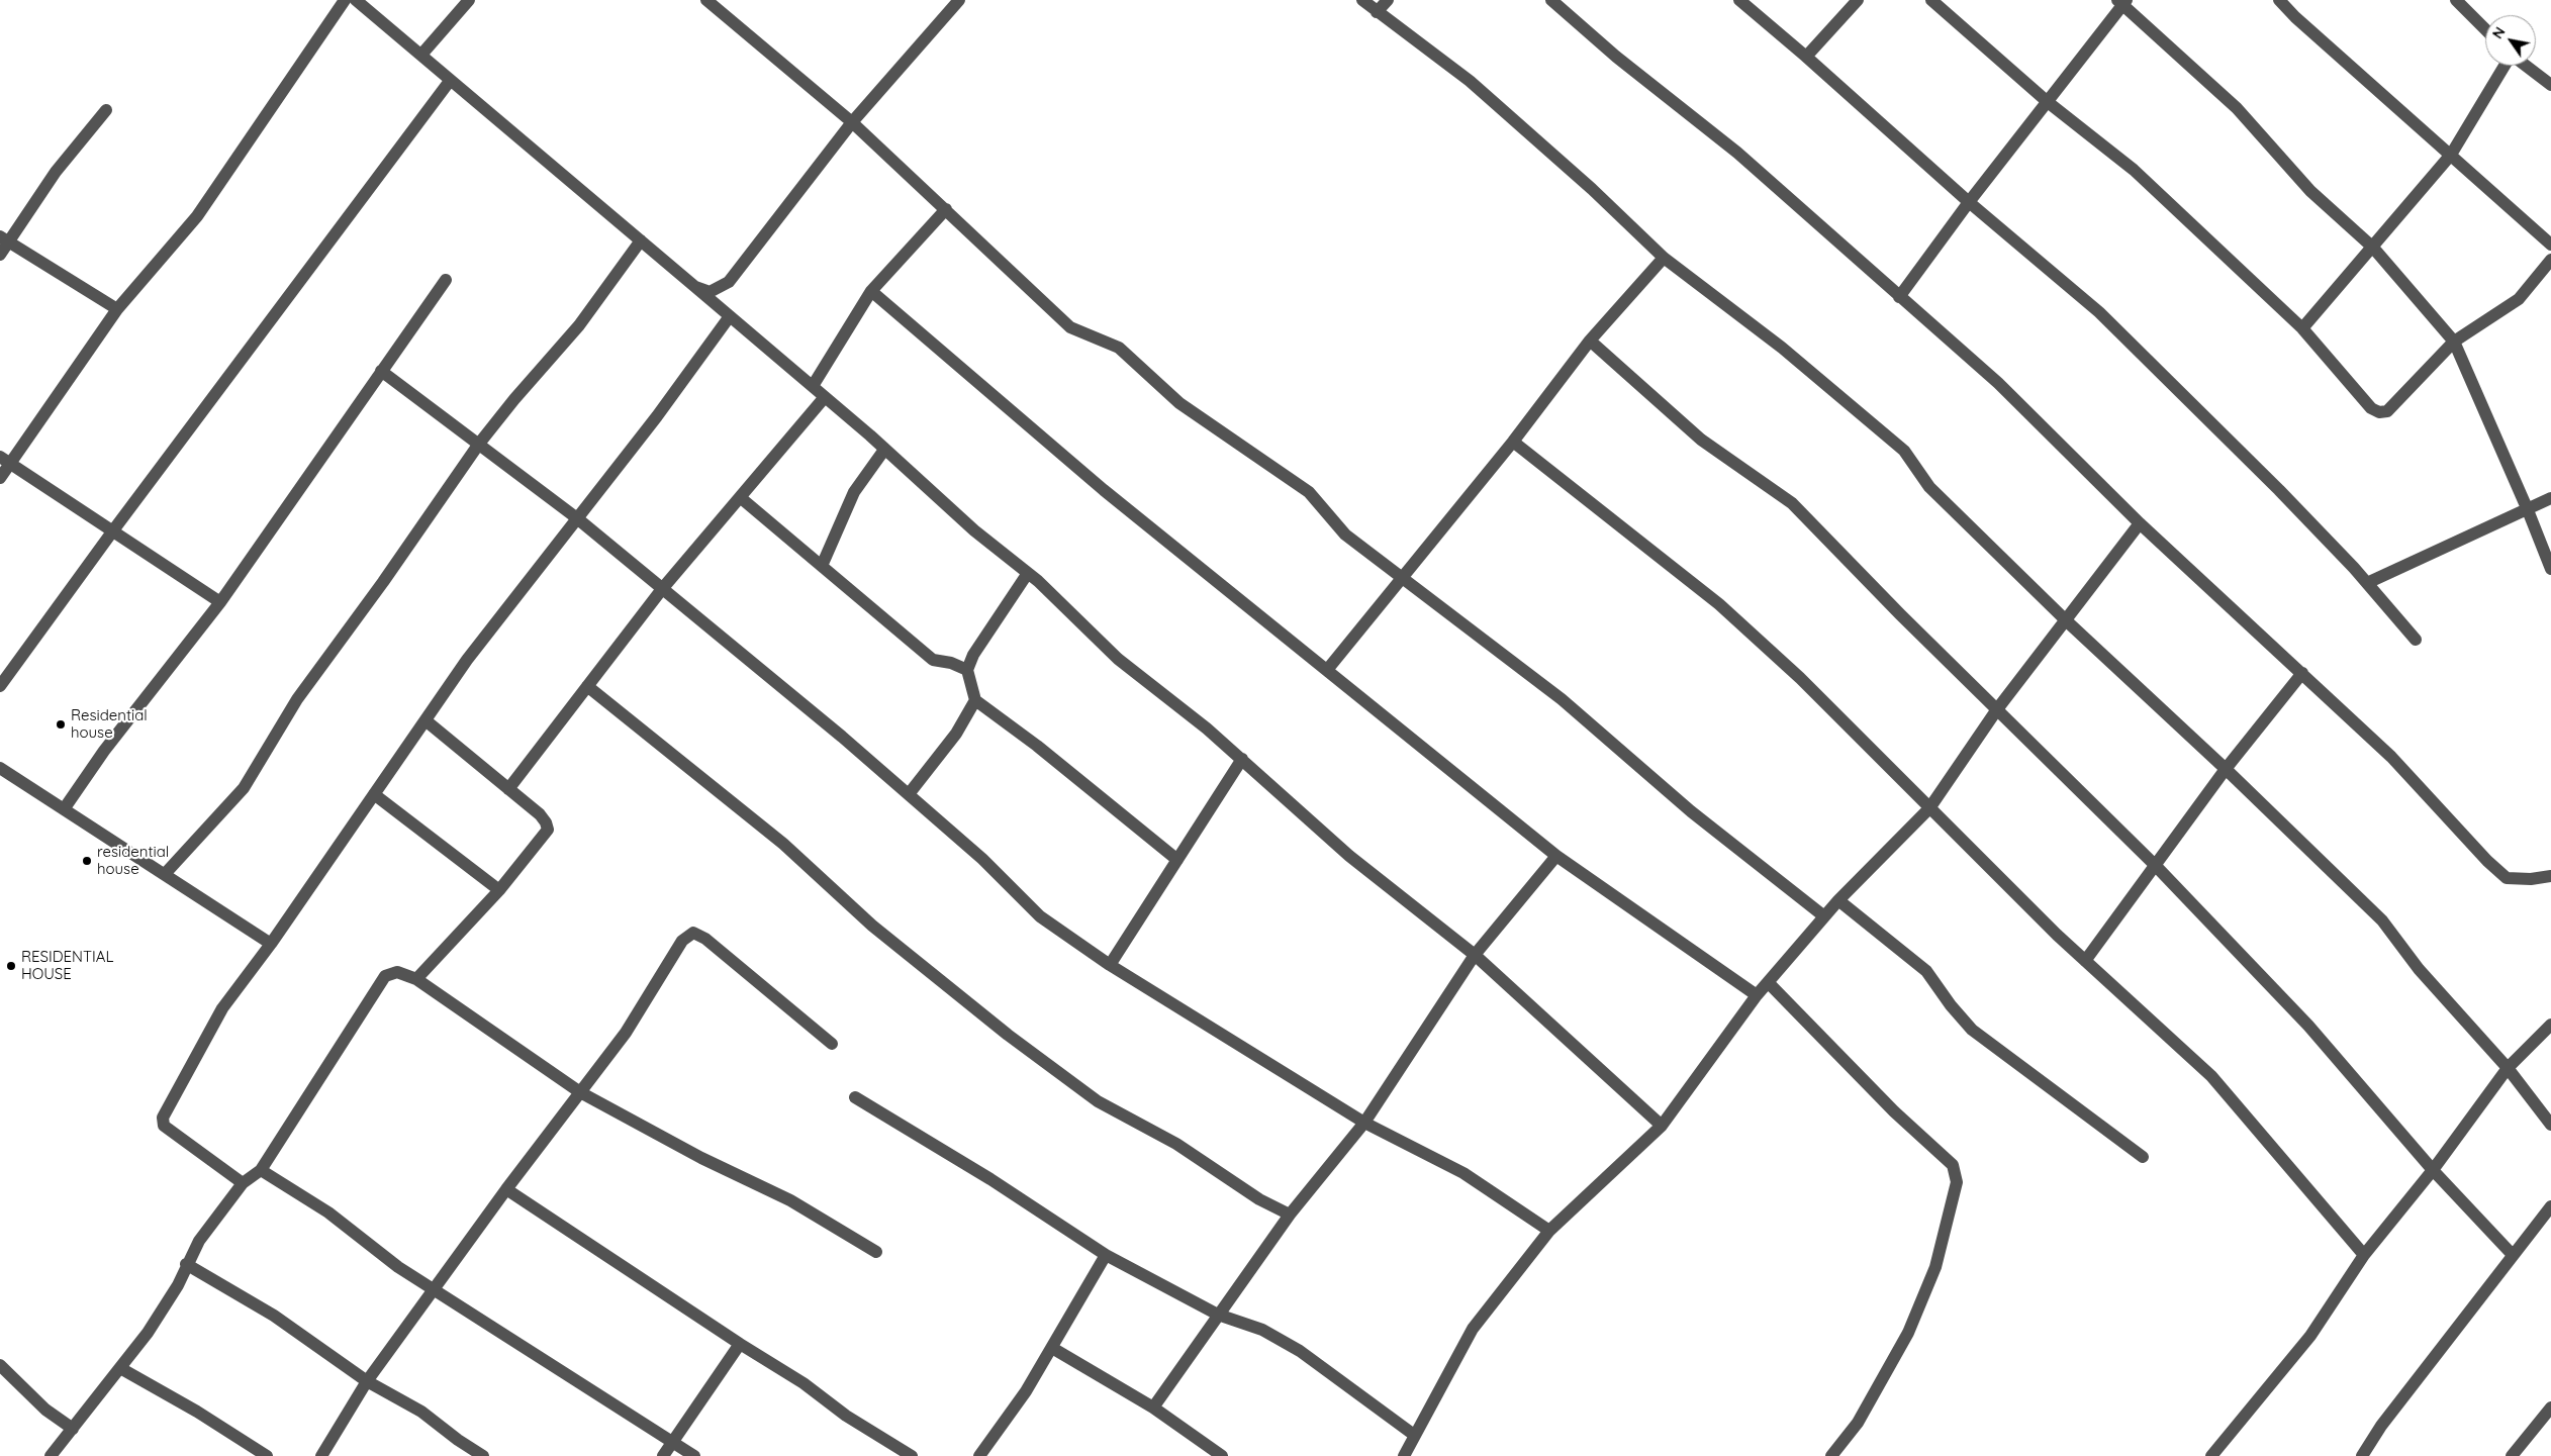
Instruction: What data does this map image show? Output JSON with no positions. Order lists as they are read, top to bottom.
{
  "places": ["Residential house", "residential house", "RESIDENTIAL HOUSE"],
  "north": "top left"
}
